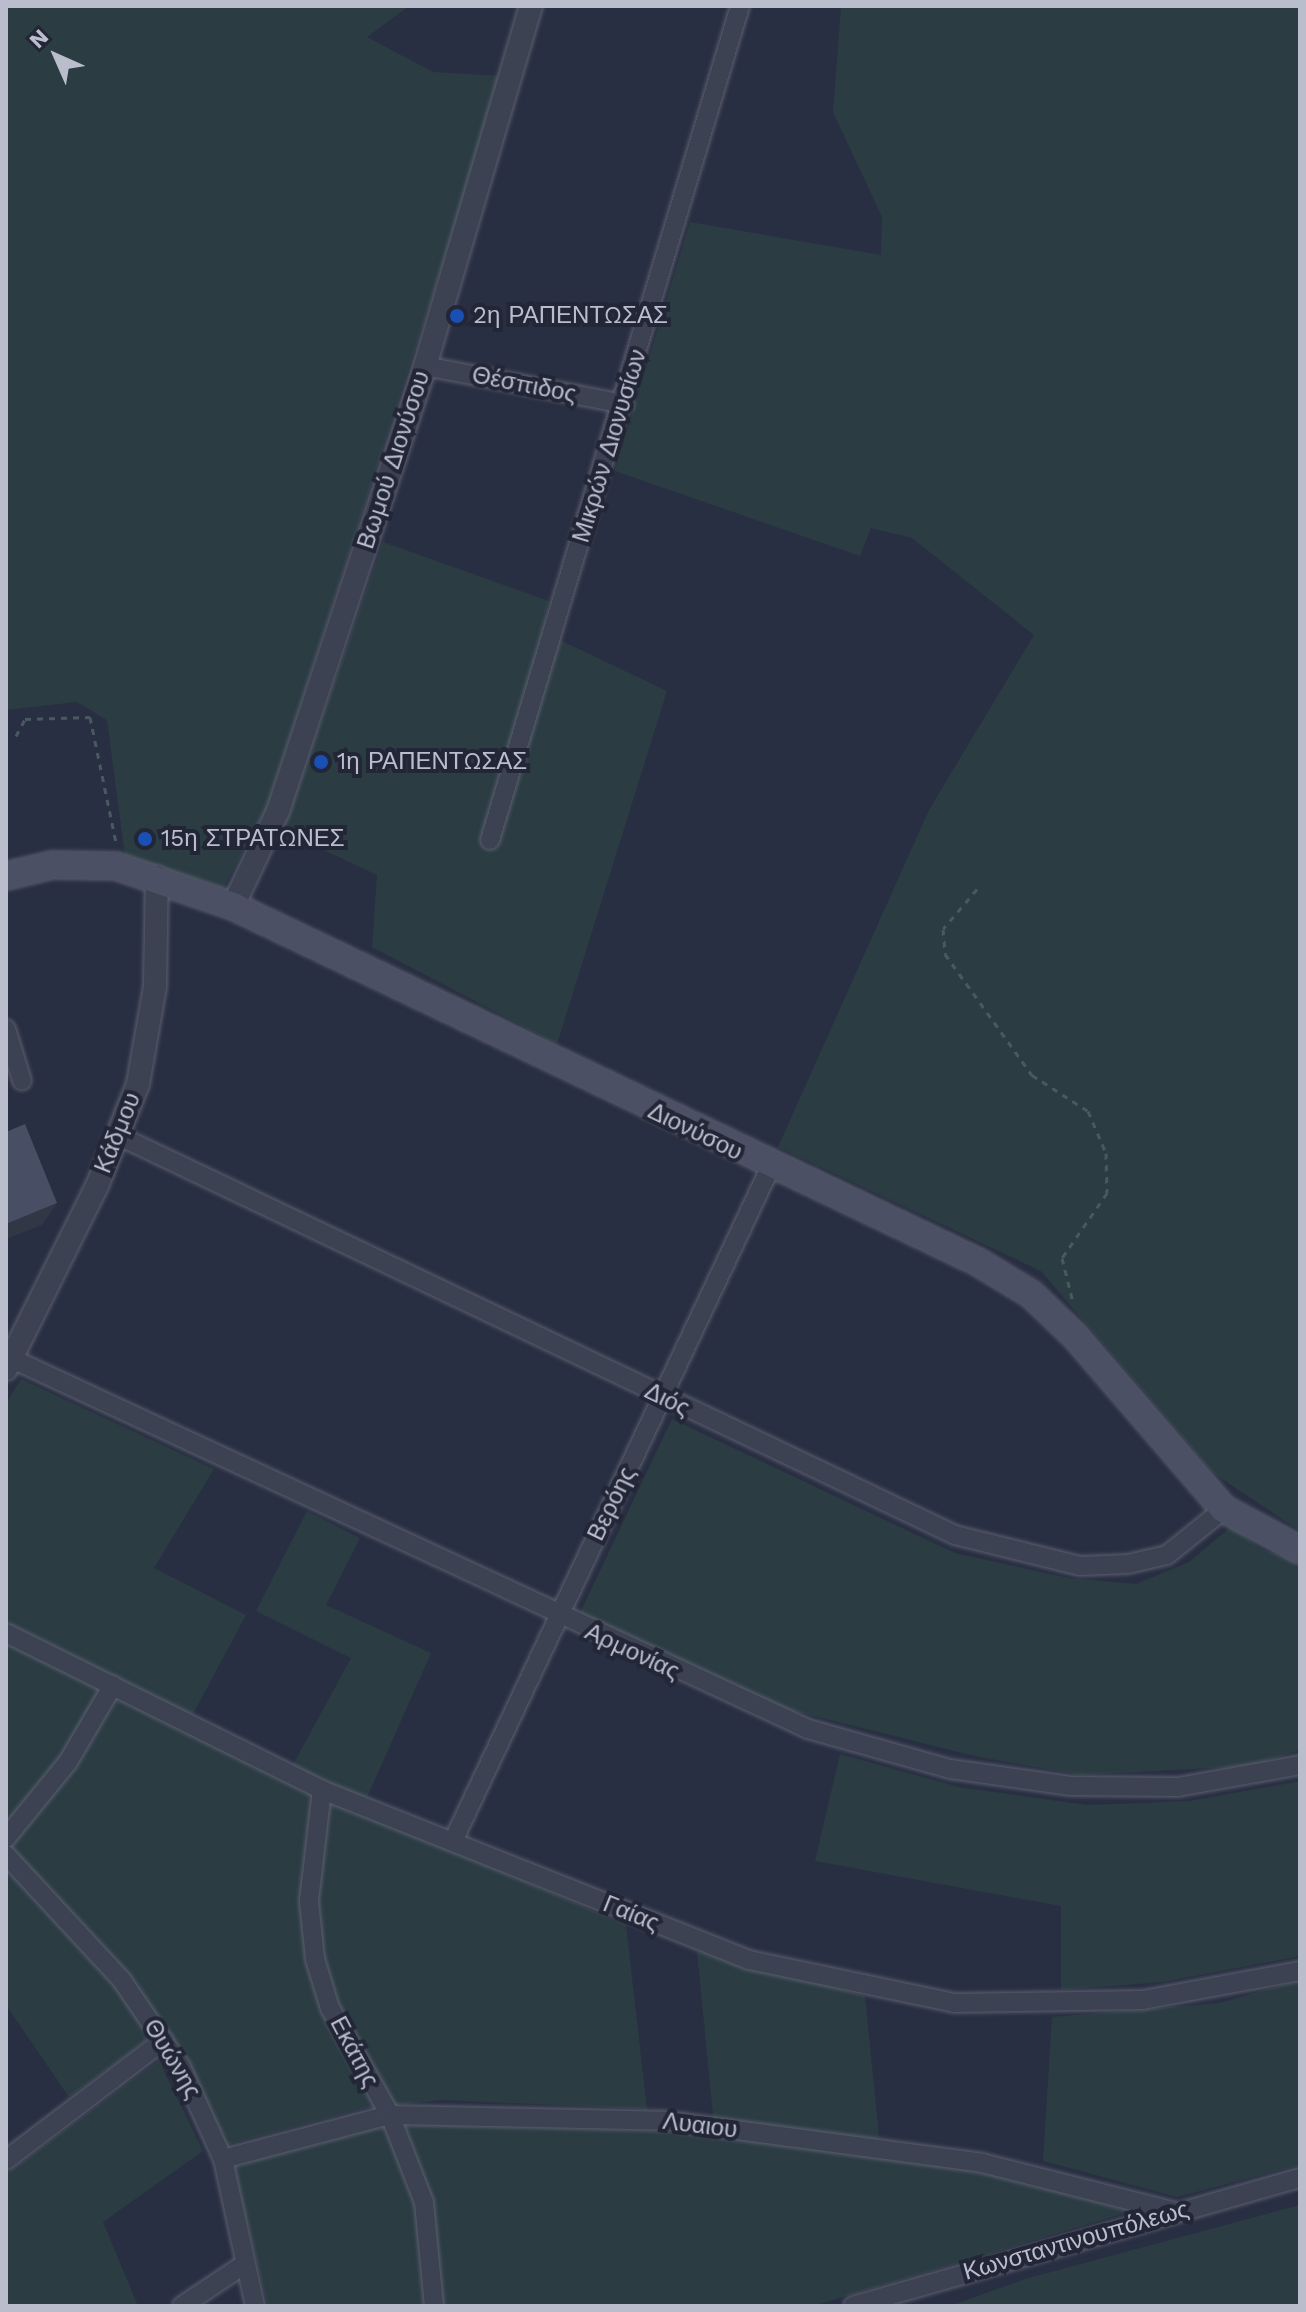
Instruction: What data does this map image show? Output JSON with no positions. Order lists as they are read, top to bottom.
{
  "streets": {
    "main road": ["Διονύσου"],
    "street": [
      "Θέσπιδος",
      "Μικρών Διονυσίων",
      "Βωμού Διονύσου",
      "Κάδμου",
      "Διός",
      "Βερόης",
      "Αρμονίας",
      "Γαίας",
      "Εκάτης",
      "Θυώνης",
      "Λυαιου",
      "Κωνσταντινουπόλεως"
    ]
  },
  "crossings": [
    ["Θέσπιδος", "Μικρών Διονυσίων"],
    ["Θέσπιδος", "Βωμού Διονύσου"],
    ["Βωμού Διονύσου", "Διονύσου"],
    ["Διονύσου", "Κάδμου"],
    ["Διονύσου", "Διός"],
    ["Διονύσου", "Βερόης"],
    ["Κάδμου", "Διός"],
    ["Κάδμου", "Αρμονίας"],
    ["Διός", "Βερόης"],
    ["Βερόης", "Αρμονίας"],
    ["Βερόης", "Γαίας"],
    ["Γαίας", "Εκάτης"],
    ["Εκάτης", "Λυαιου"],
    ["Θυώνης", "Λυαιου"],
    ["Λυαιου", "Κωνσταντινουπόλεως"]
  ],
  "places": ["2η ΡΑΠΕΝΤΩΣΑΣ", "1η ΡΑΠΕΝΤΩΣΑΣ", "15η ΣΤΡΑΤΩΝΕΣ"],
  "north": "top left"
}
